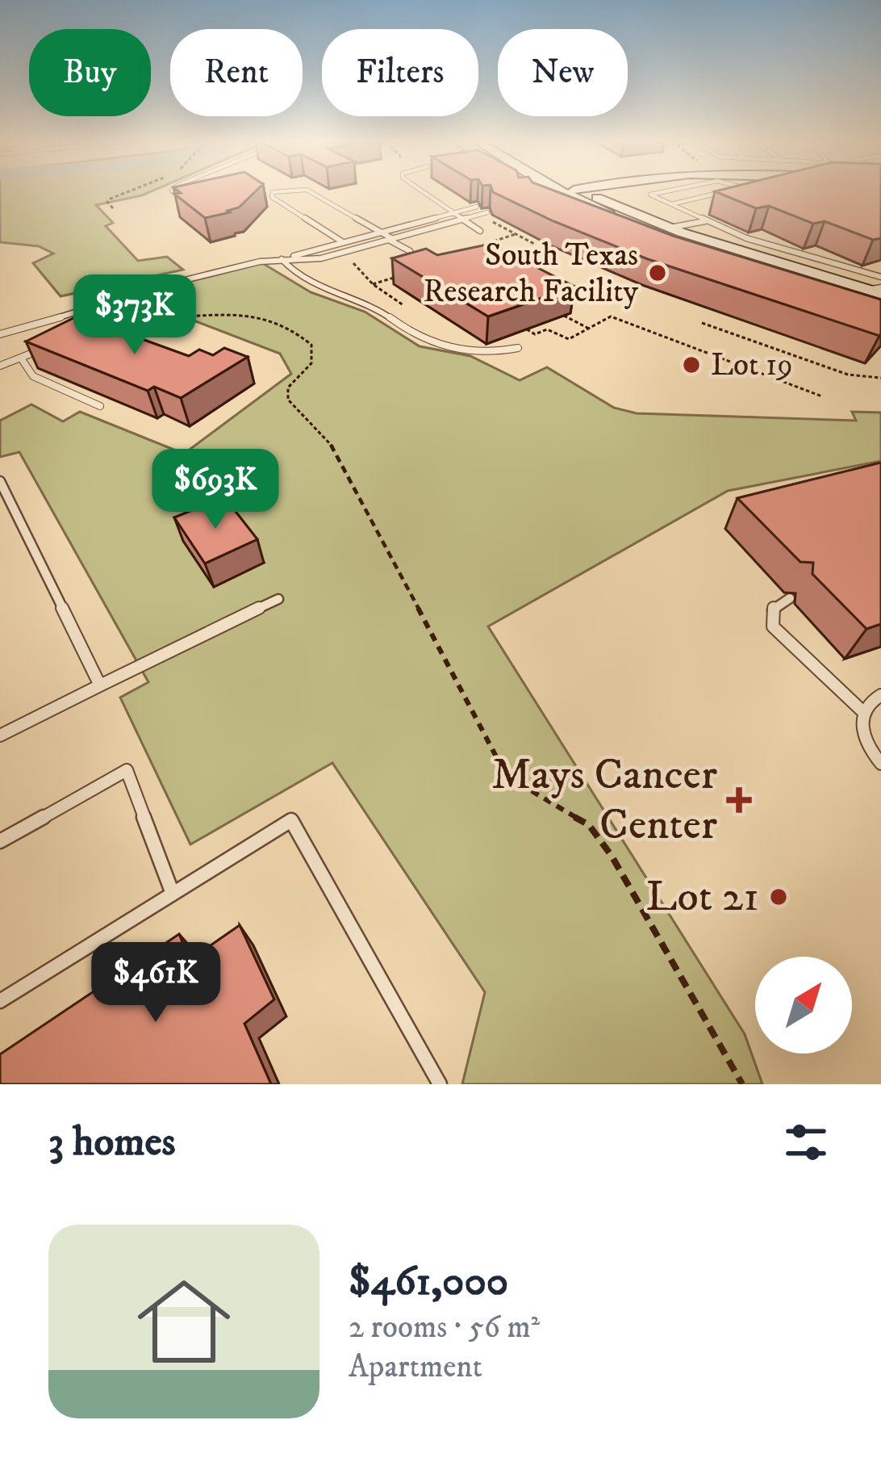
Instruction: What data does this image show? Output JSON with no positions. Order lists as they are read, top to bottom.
{
  "places": {
    "other": ["South Texas Research Facility", "Lot 19", "Lot 21"],
    "health": ["Mays Cancer Center"]
  },
  "north": "top right",
  "page": {
    "chip": [
      "Buy",
      "Rent",
      "Filters",
      "New"
    ],
    "price": ["$373K", "$693K", "$461K"],
    "heading": "3 homes",
    "list": [
      {
        "name": "$461,000",
        "note": "2 rooms · 56 m² · Apartment"
      }
    ]
  }
}
